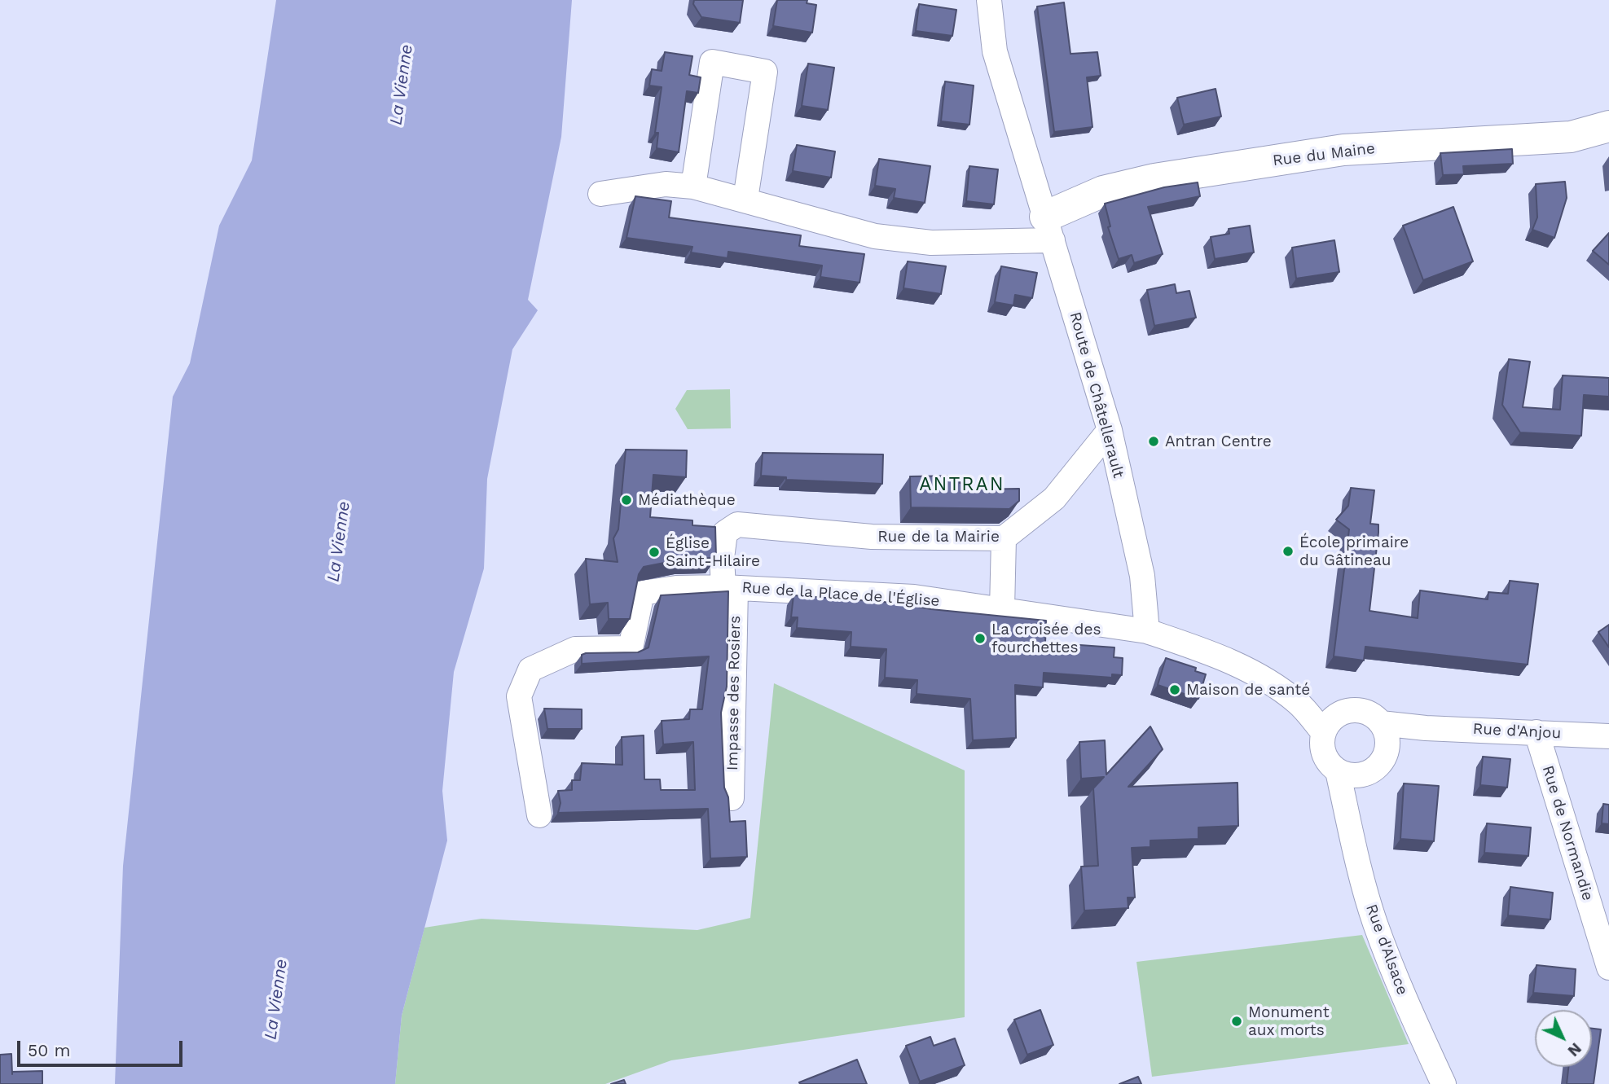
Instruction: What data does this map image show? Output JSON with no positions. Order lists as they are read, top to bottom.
{
  "streets": {
    "street": [
      "Rue du Maine",
      "Route de Châtellerault",
      "Rue de la Mairie",
      "Rue de la Place de l'Église",
      "Impasse des Rosiers",
      "Rue d'Anjou",
      "Rue de Normandie",
      "Rue d'Alsace"
    ]
  },
  "crossings": [
    ["Rue du Maine", "Route de Châtellerault"],
    ["Route de Châtellerault", "Rue de la Mairie"],
    ["Route de Châtellerault", "Rue de la Place de l'Église"],
    ["Rue de la Mairie", "Rue de la Place de l'Église"],
    ["Rue de la Place de l'Église", "Impasse des Rosiers"],
    ["Rue d'Anjou", "Rue de Normandie"],
    ["Rue d'Anjou", "Rue d'Alsace"]
  ],
  "districts": ["ANTRAN"],
  "water": ["La Vienne"],
  "places": [
    "Antran Centre",
    "Médiathèque",
    "École primaire du Gâtineau",
    "Église Saint-Hilaire",
    "La croisée des fourchettes",
    "Maison de santé",
    "Monument aux morts"
  ],
  "scale_bar": "50 m",
  "north": "bottom right"
}
